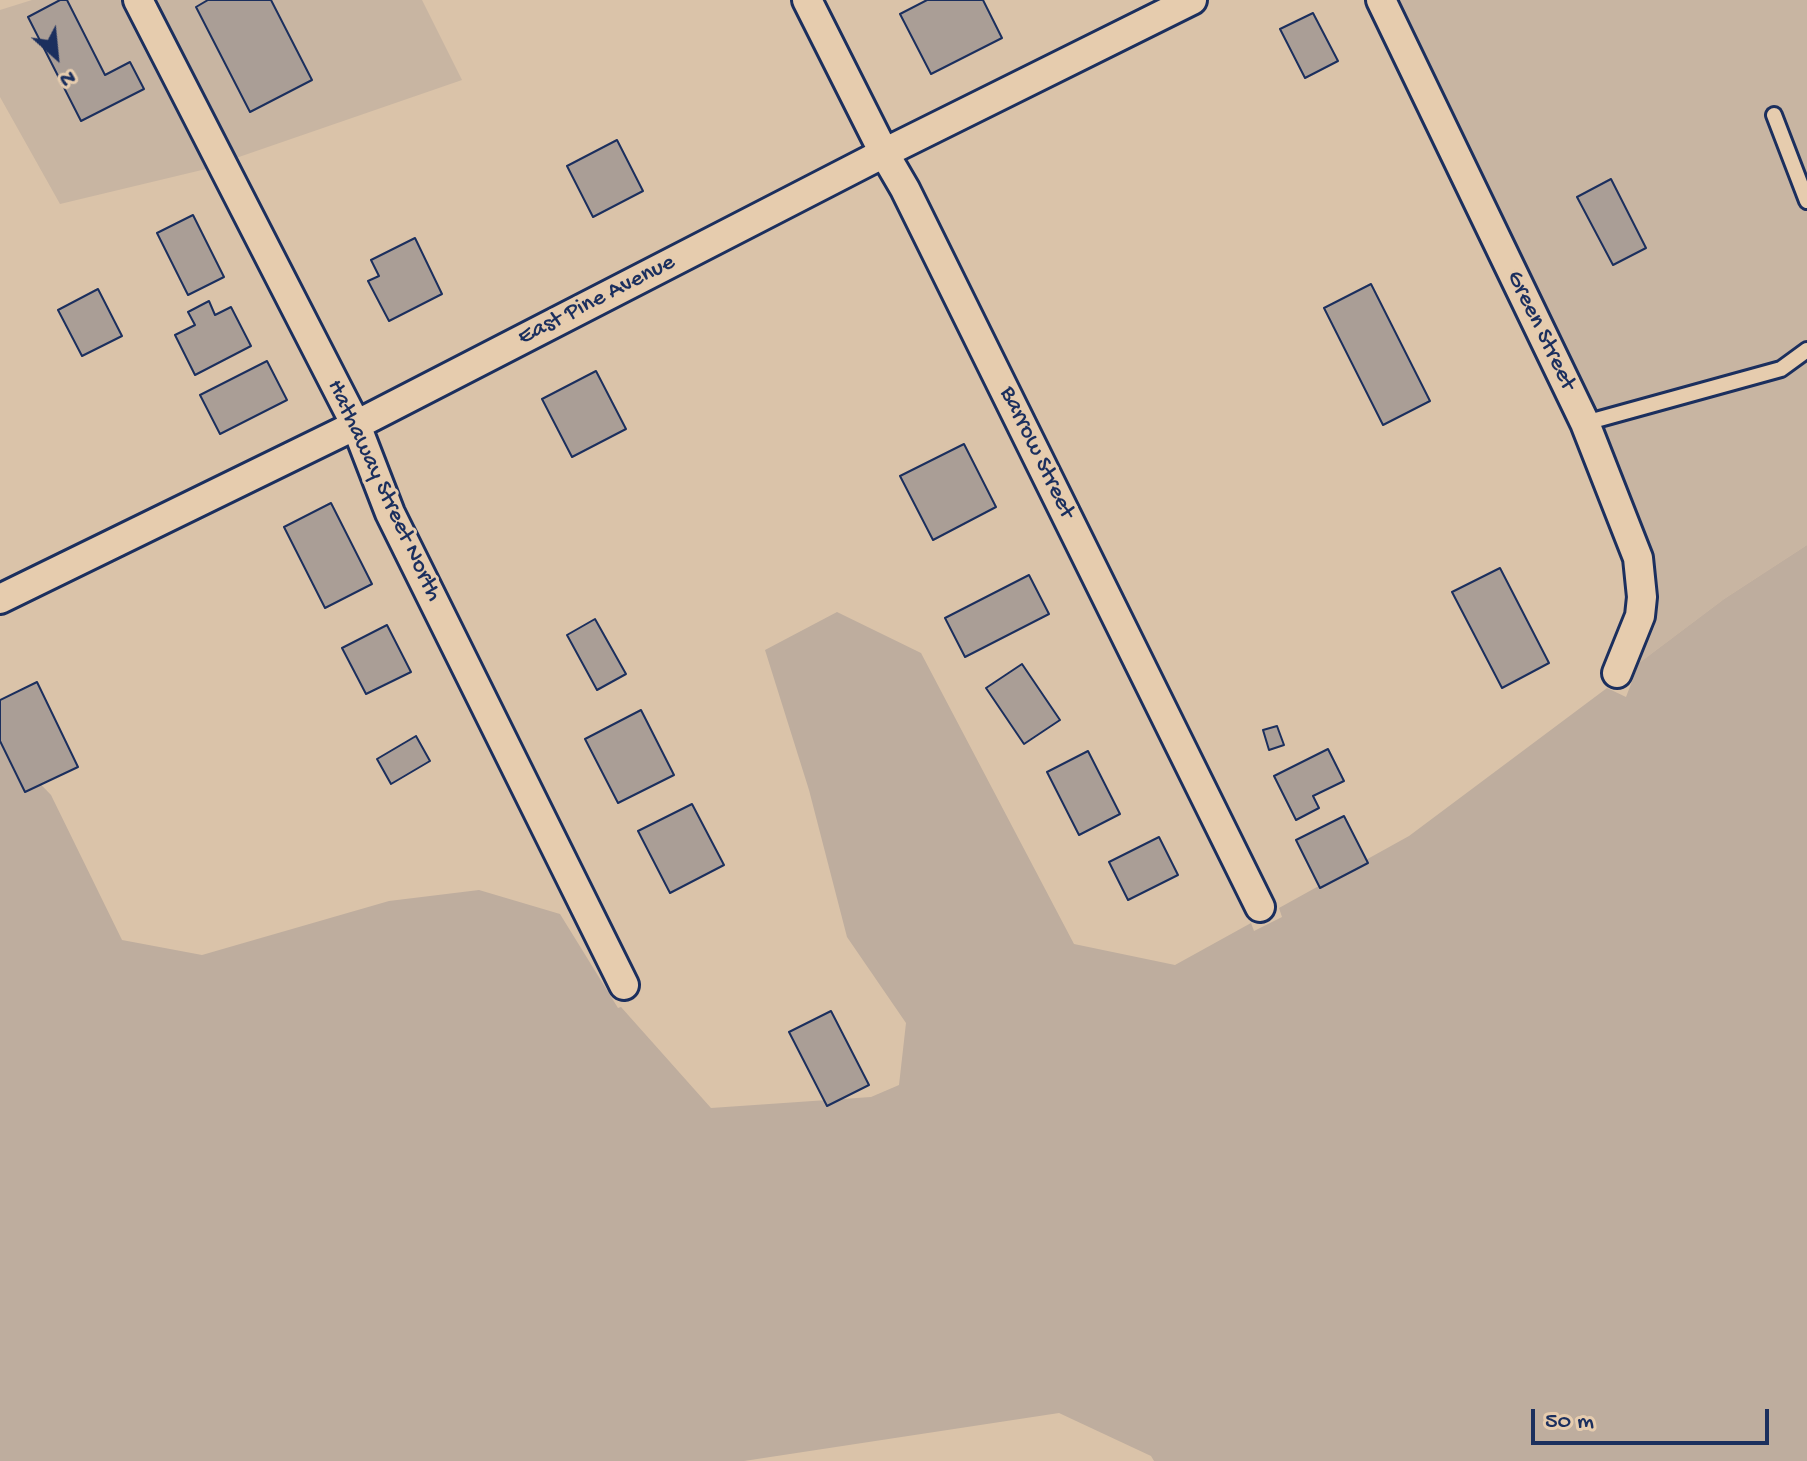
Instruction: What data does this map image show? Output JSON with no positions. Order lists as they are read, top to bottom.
{
  "streets": {
    "street": [
      "East Pine Avenue",
      "Green Street",
      "Barrow Street",
      "Hathaway Street North"
    ]
  },
  "crossings": [
    ["East Pine Avenue", "Barrow Street"],
    ["East Pine Avenue", "Hathaway Street North"]
  ],
  "scale_bar": "50 m",
  "north": "bottom right"
}
